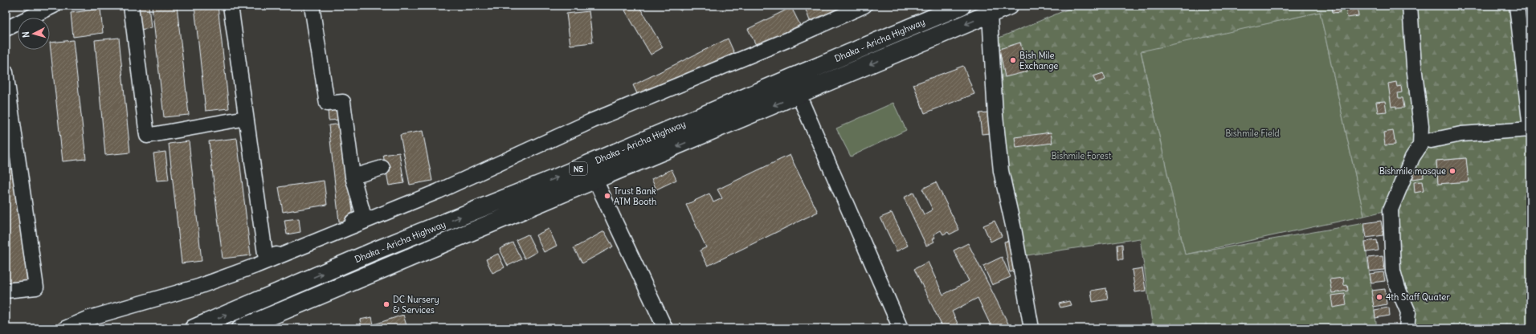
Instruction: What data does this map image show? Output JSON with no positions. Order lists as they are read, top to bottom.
{
  "streets": {
    "highway": ["Dhaka - Aricha Highway", "N5"]
  },
  "parks": ["Bishmile Field", "Bishmile Forest"],
  "places": [
    "Bish Mile Exchange",
    "Bishmile mosque",
    "Trust Bank ATM Booth",
    "4th Staff Quater",
    "DC Nursery & Services"
  ],
  "north": "left"
}
